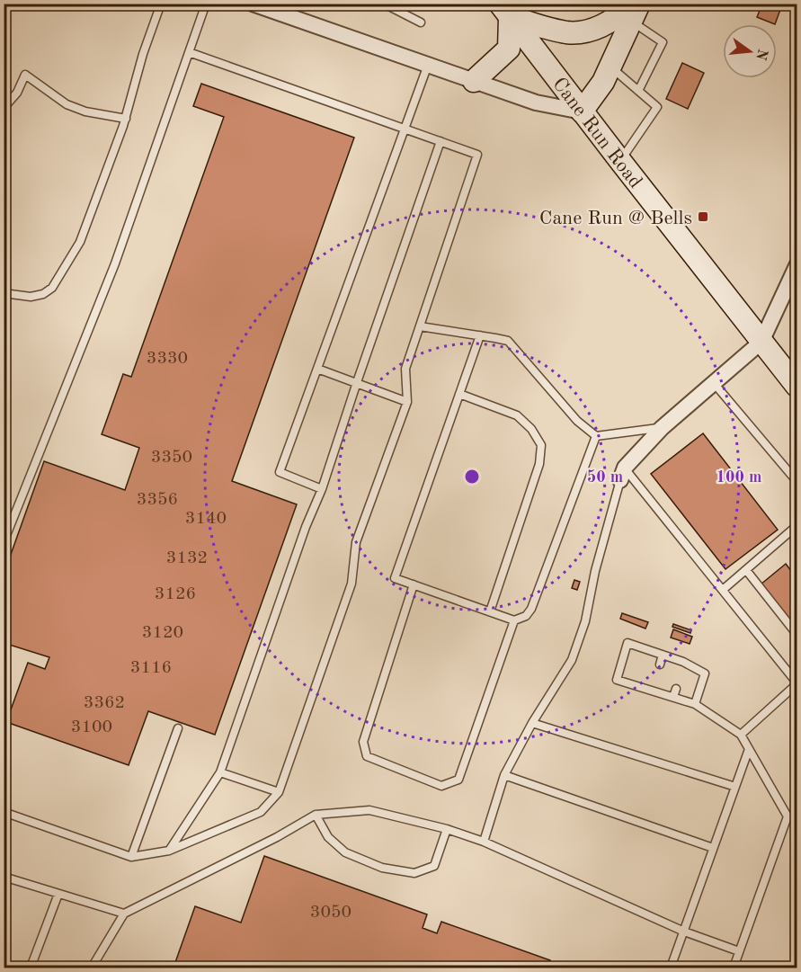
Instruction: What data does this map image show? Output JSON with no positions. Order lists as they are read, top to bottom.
{
  "streets": {
    "main road": ["Cane Run Road"]
  },
  "places": {
    "transit": ["Cane Run @ Bells"]
  },
  "house_numbers": [
    "3330",
    "3350",
    "3356",
    "3140",
    "3132",
    "3126",
    "3120",
    "3116",
    "3362",
    "3100",
    "3050"
  ],
  "north": "right",
  "rings": ["50 m", "100 m"]
}
